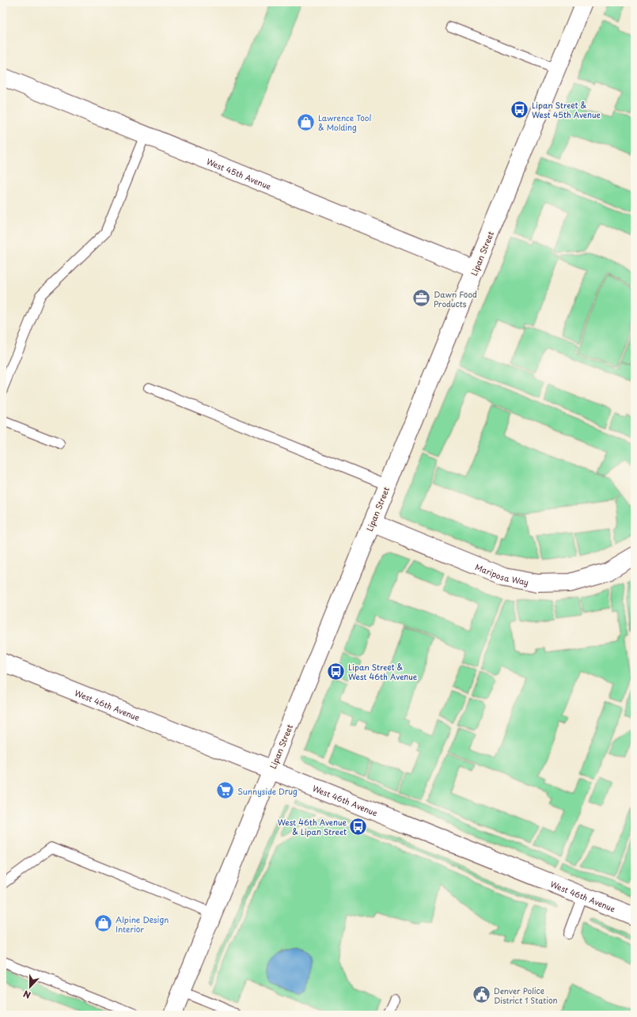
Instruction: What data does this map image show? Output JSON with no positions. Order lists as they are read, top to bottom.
{
  "streets": {
    "street": [
      "West 45th Avenue",
      "Lipan Street",
      "Mariposa Way",
      "West 46th Avenue"
    ]
  },
  "crossings": [
    ["West 45th Avenue", "Lipan Street"],
    ["Lipan Street", "Mariposa Way"],
    ["Lipan Street", "West 46th Avenue"]
  ],
  "places": {
    "bus stop": ["Lipan Street & West 45th Avenue", "Lipan Street & West 46th Avenue", "West 46th Avenue & Lipan Street"],
    "shop": ["Lawrence Tool & Molding", "Alpine Design Interior"],
    "office": ["Dawn Food Products"],
    "supermarket": ["Sunnyside Drug"],
    "public building": ["Denver Police District 1 Station"]
  },
  "north": "bottom"
}
